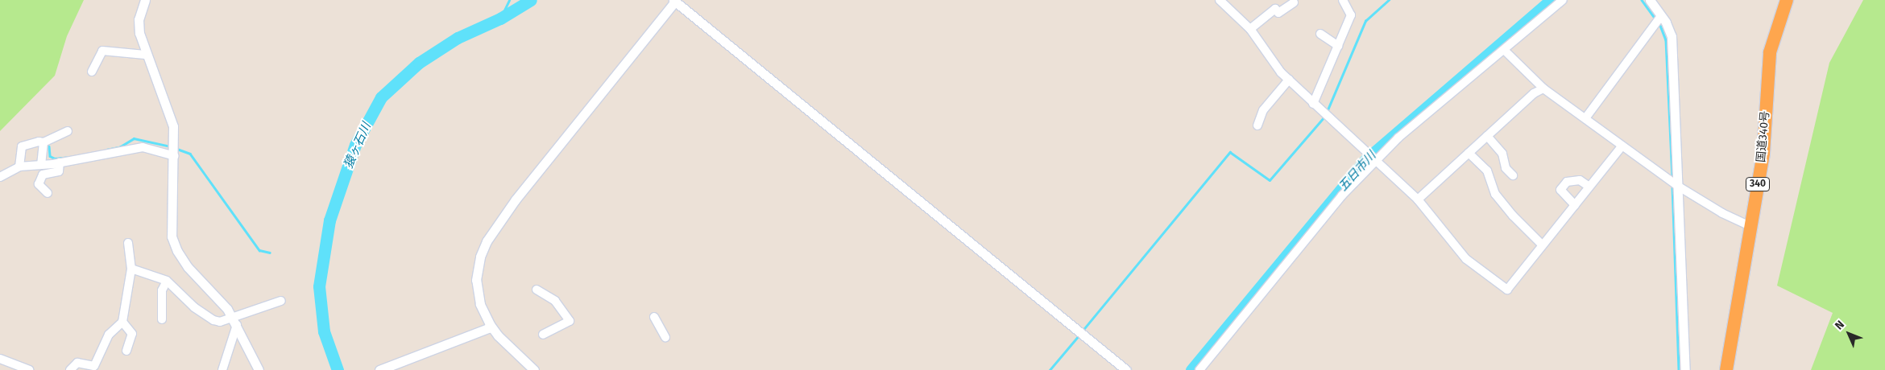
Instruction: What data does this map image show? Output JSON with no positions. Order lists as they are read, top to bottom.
{
  "streets": {
    "highway": ["国道340号", "340"]
  },
  "water": ["猿ヶ石川", "五日市川"],
  "north": "top left"
}
